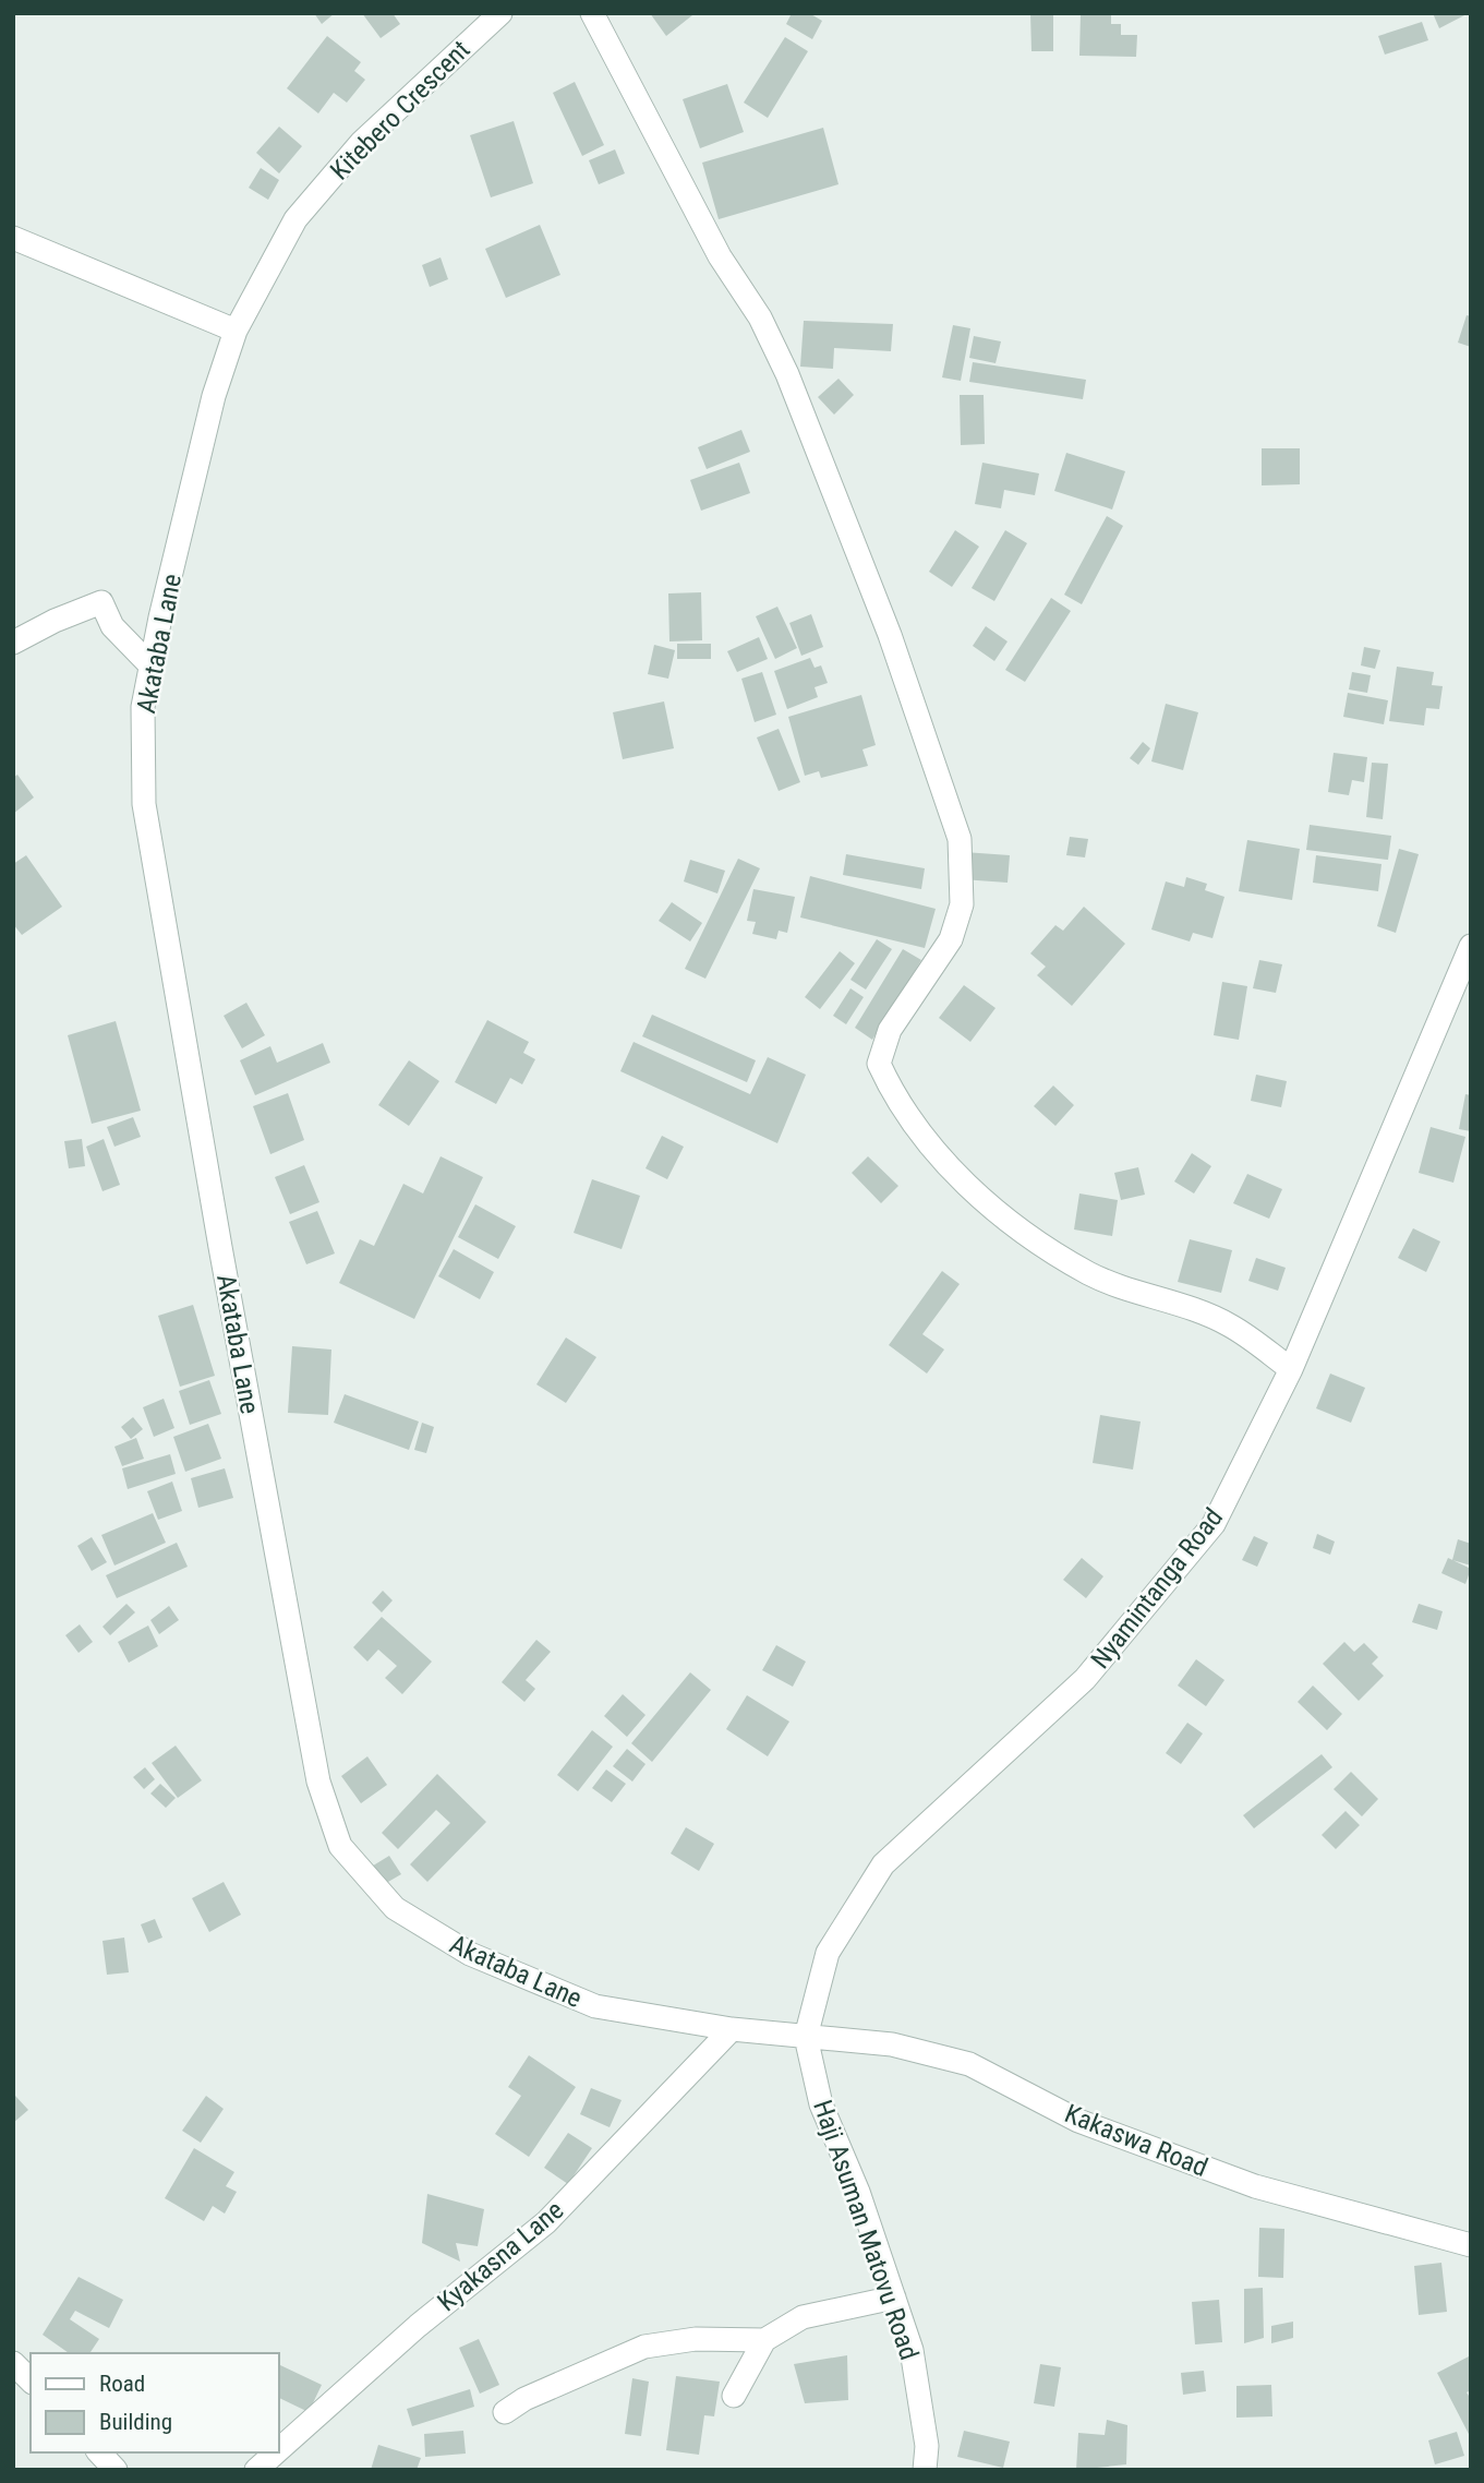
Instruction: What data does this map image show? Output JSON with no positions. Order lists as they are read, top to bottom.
{
  "streets": {
    "street": [
      "Kitebero Crescent",
      "Akataba Lane",
      "Nyamintanga Road",
      "Kakaswa Road",
      "Haji Asuman Matovu Road",
      "Kyakasna Lane"
    ]
  },
  "crossings": [
    ["Kitebero Crescent", "Akataba Lane"],
    ["Akataba Lane", "Nyamintanga Road"],
    ["Akataba Lane", "Kakaswa Road"],
    ["Akataba Lane", "Haji Asuman Matovu Road"],
    ["Akataba Lane", "Kyakasna Lane"],
    ["Nyamintanga Road", "Kakaswa Road"],
    ["Nyamintanga Road", "Haji Asuman Matovu Road"],
    ["Kakaswa Road", "Haji Asuman Matovu Road"]
  ],
  "legend": ["Road", "Building"]
}
